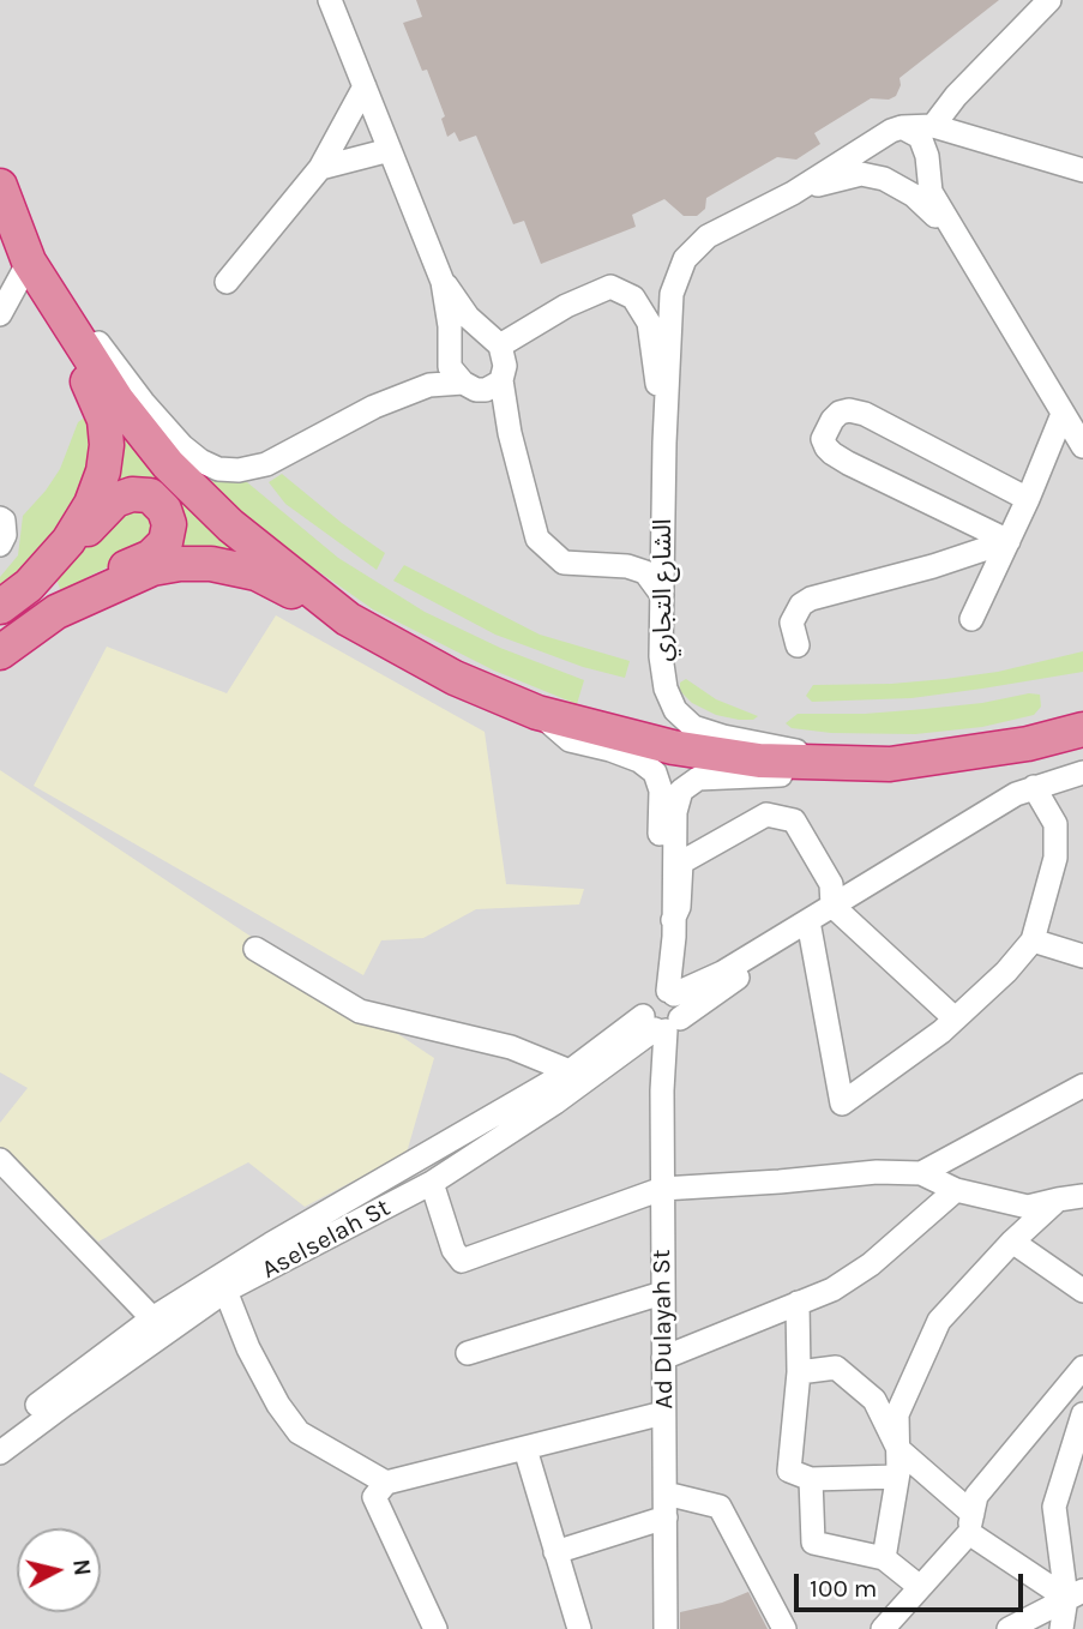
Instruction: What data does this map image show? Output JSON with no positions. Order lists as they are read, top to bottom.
{
  "streets": {
    "street": ["الشارع التجاري", "Aselselah St", "Ad Dulayah St"]
  },
  "crossings": [
    ["Aselselah St", "Ad Dulayah St"]
  ],
  "scale_bar": "100 m",
  "north": "right"
}
